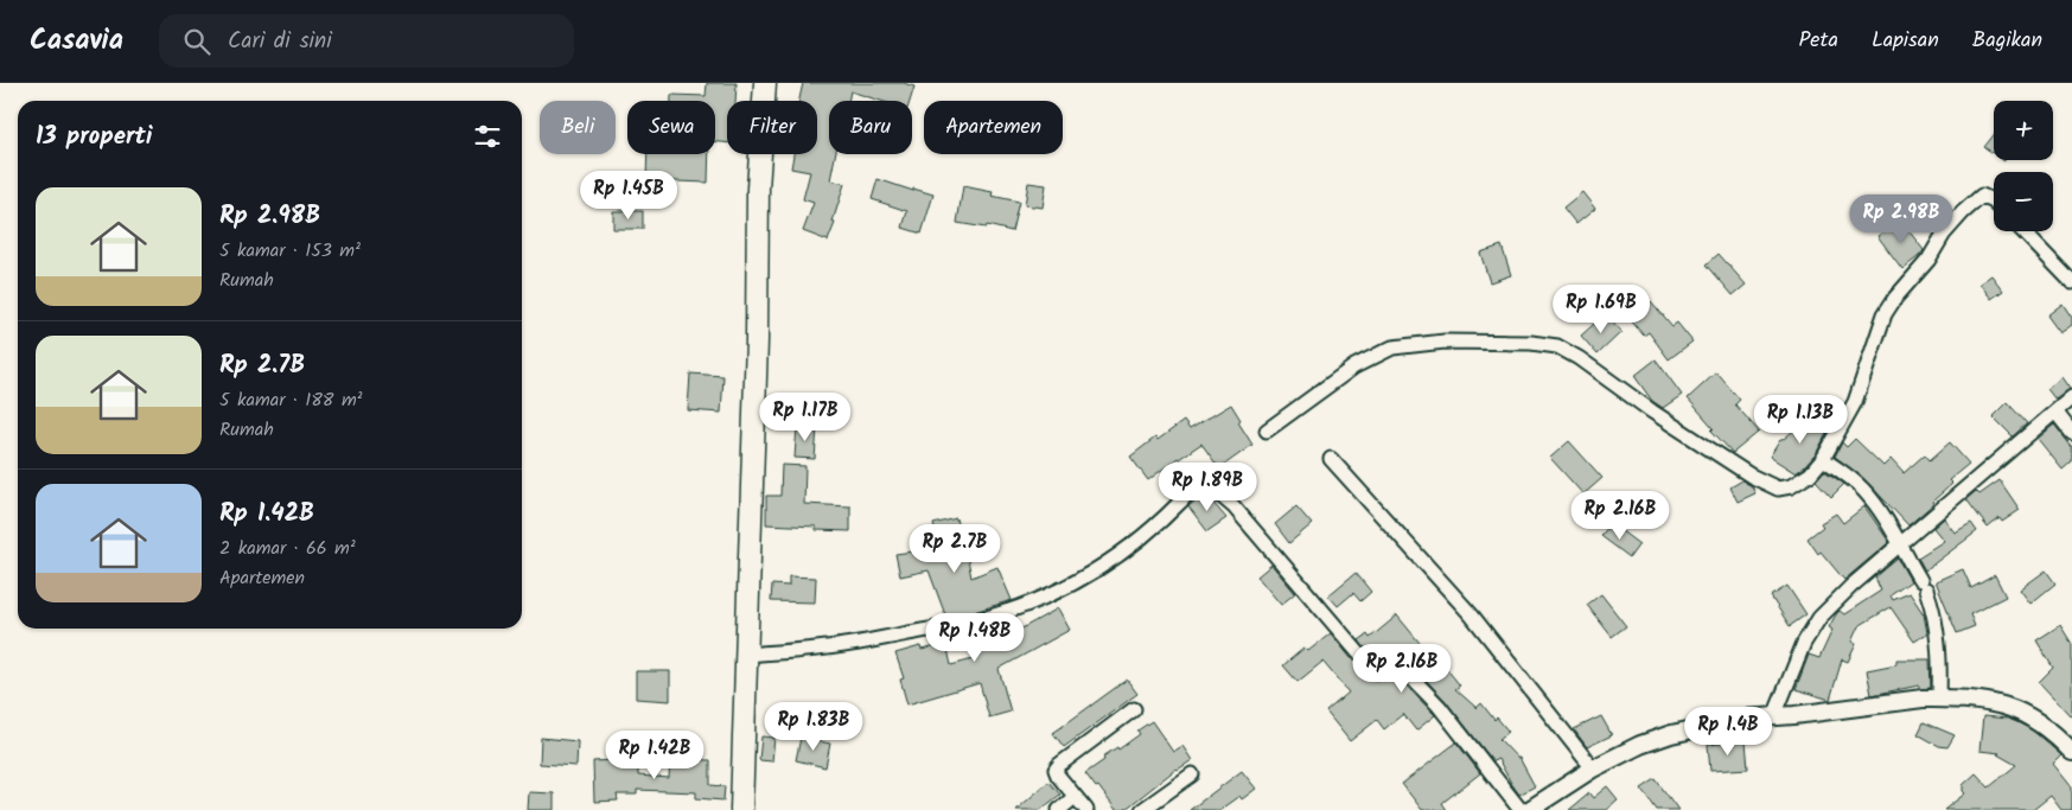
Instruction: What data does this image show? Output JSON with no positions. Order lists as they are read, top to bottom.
{
  "page": {
    "header": "Casavia",
    "search": "Cari di sini",
    "nav": ["Peta", "Lapisan", "Bagikan"],
    "map_buttons": ["+", "−"],
    "chip": [
      "Beli",
      "Sewa",
      "Filter",
      "Baru",
      "Apartemen"
    ],
    "heading": "13 properti",
    "price": [
      "Rp 1.45B",
      "Rp 2.98B",
      "Rp 1.69B",
      "Rp 1.17B",
      "Rp 1.13B",
      "Rp 1.89B",
      "Rp 2.16B",
      "Rp 2.7B",
      "Rp 1.48B",
      "Rp 2.16B",
      "Rp 1.83B",
      "Rp 1.4B",
      "Rp 1.42B"
    ],
    "list": [
      {
        "name": "Rp 2.98B",
        "note": "5 kamar · 153 m² · Rumah"
      },
      {
        "name": "Rp 2.7B",
        "note": "5 kamar · 188 m² · Rumah"
      },
      {
        "name": "Rp 1.42B",
        "note": "2 kamar · 66 m² · Apartemen"
      }
    ]
  }
}
